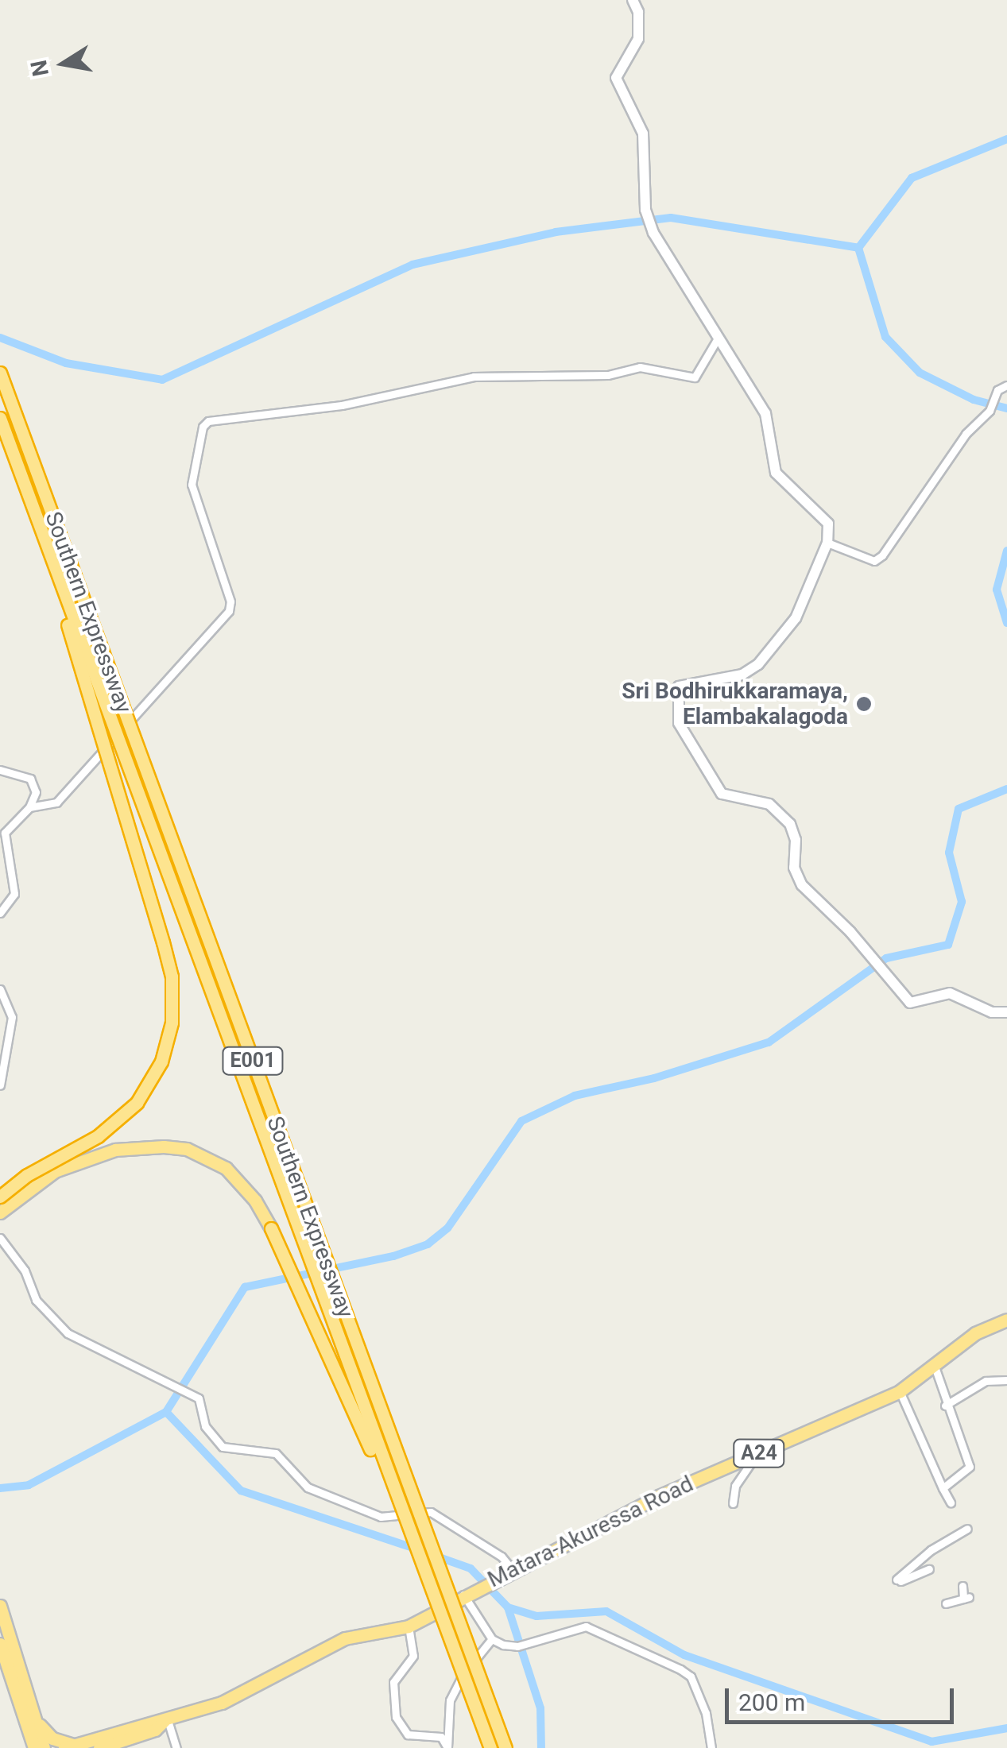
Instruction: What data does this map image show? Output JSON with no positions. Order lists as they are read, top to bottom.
{
  "streets": {
    "highway": [
      "Southern Expressway",
      "E001",
      "A24",
      "Matara-Akuressa Road"
    ]
  },
  "places": ["Sri Bodhirukkaramaya, Elambakalagoda"],
  "scale_bar": "200 m",
  "north": "left"
}
